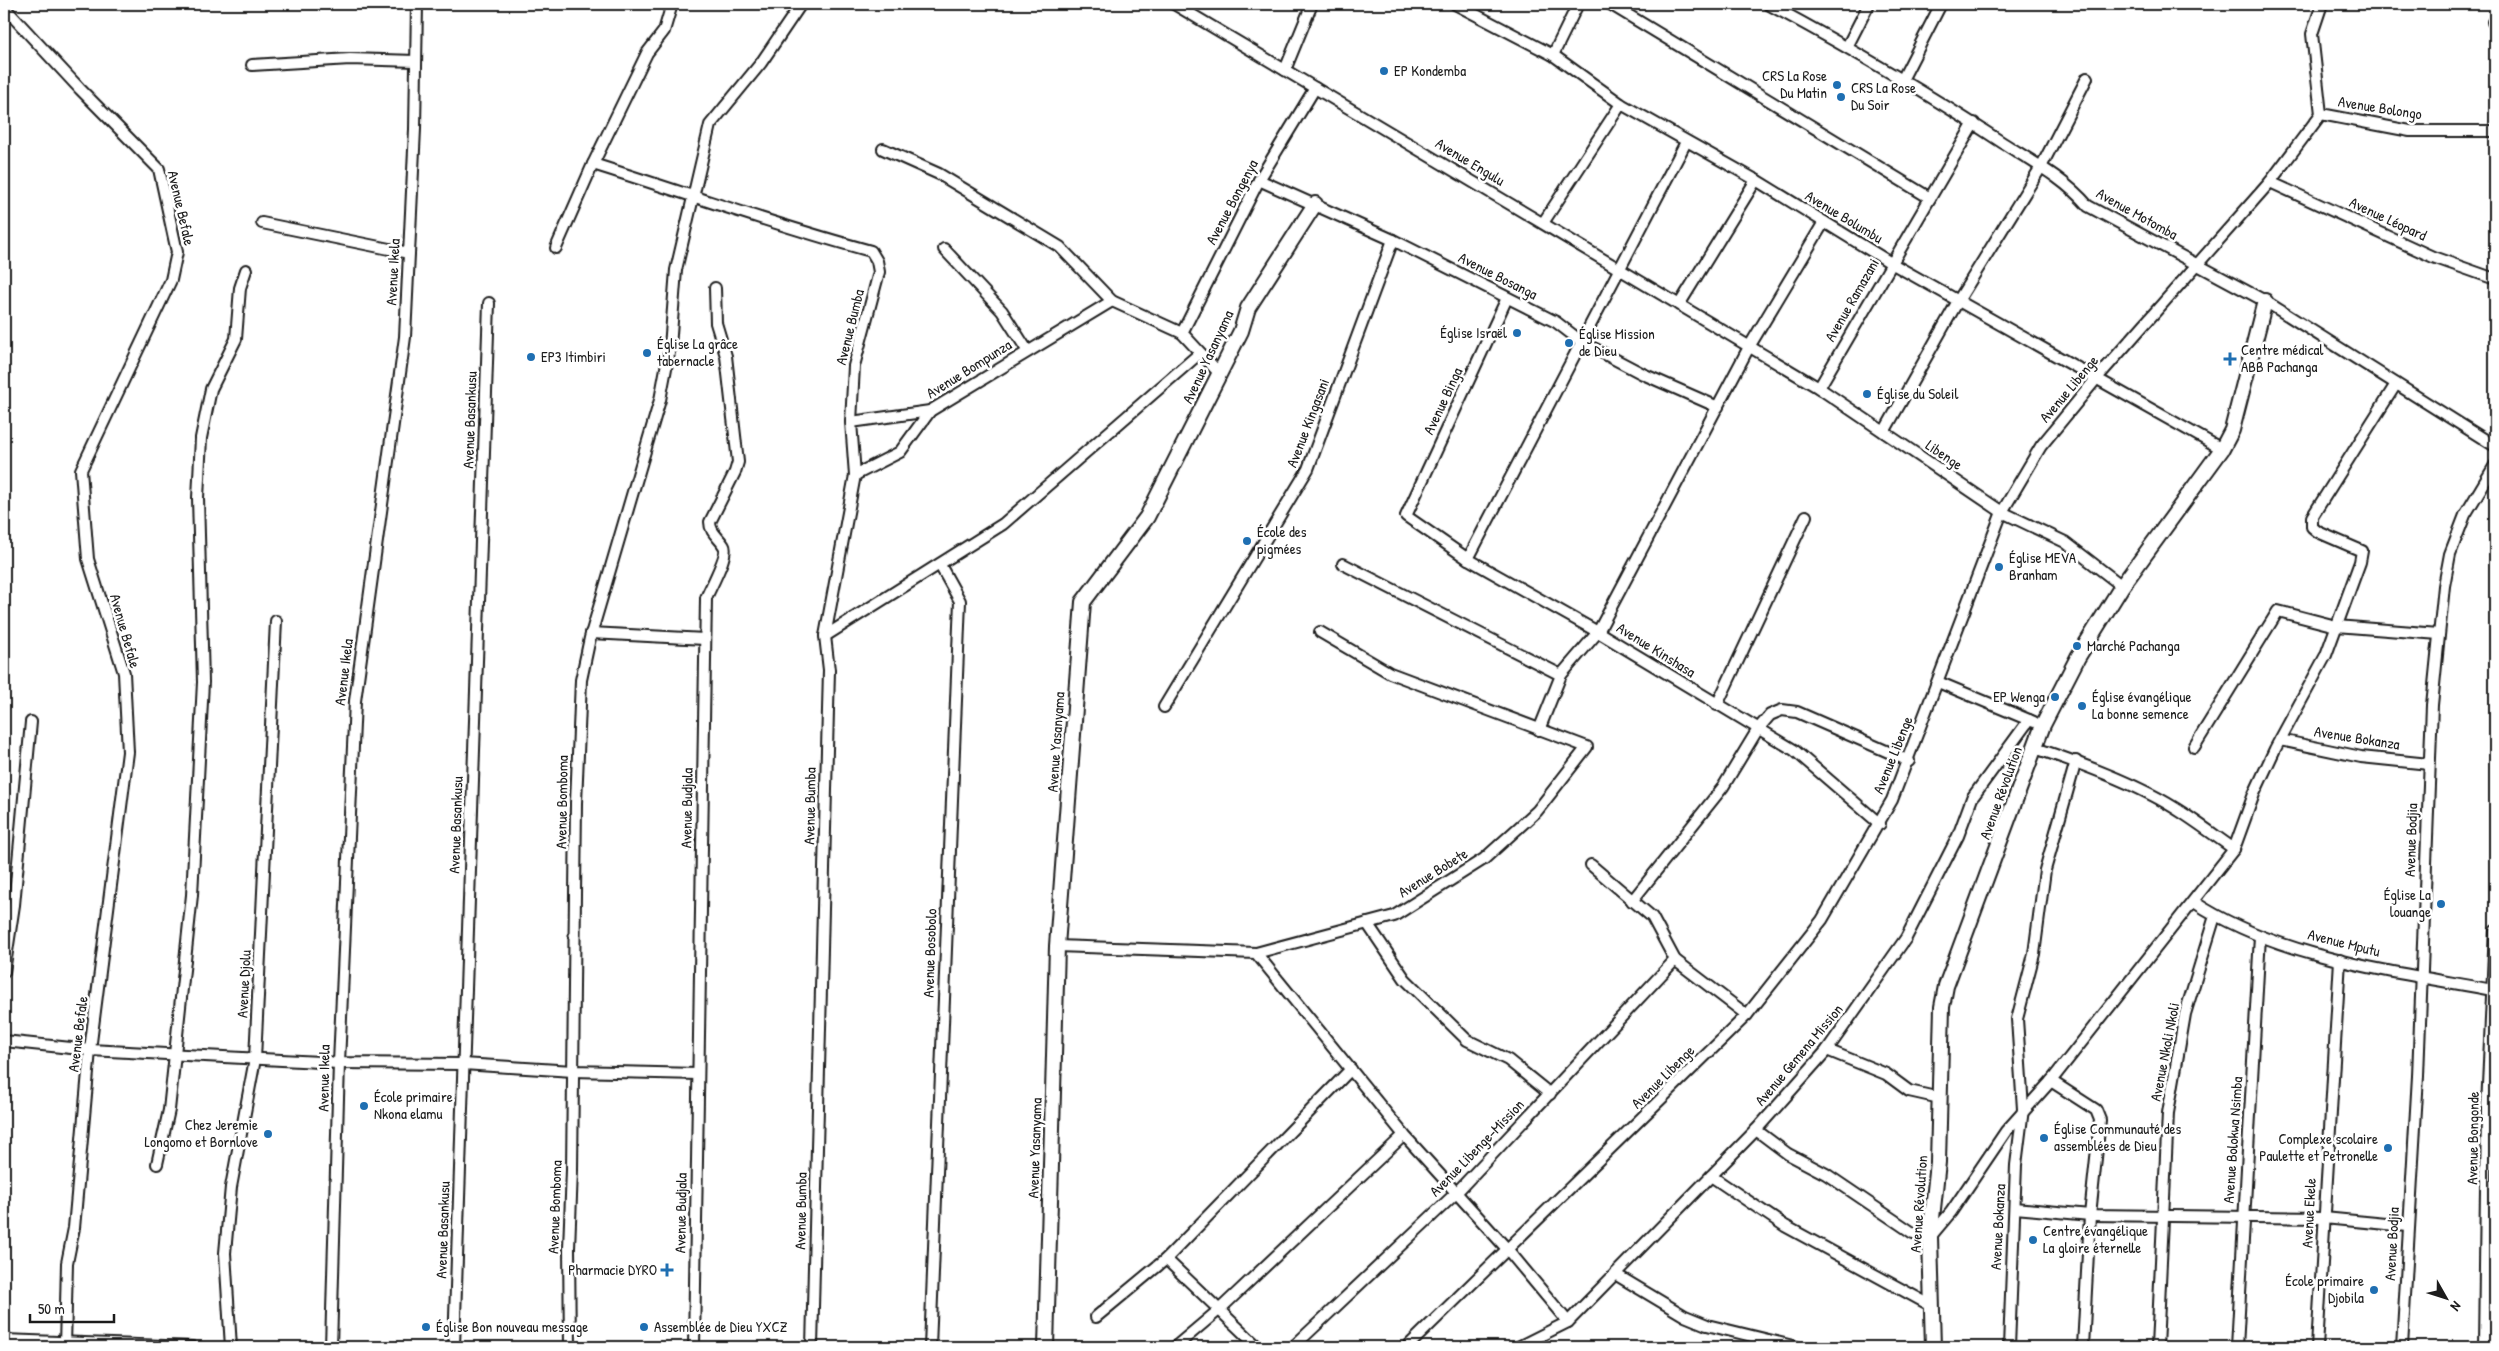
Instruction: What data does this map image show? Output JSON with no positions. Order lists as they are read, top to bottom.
{
  "streets": {
    "street": [
      "Avenue Bolongo",
      "Avenue Engulu",
      "Avenue Bongenya",
      "Avenue Befale",
      "Avenue Motomba",
      "Avenue Bolumbu",
      "Avenue Léopard",
      "Avenue Ikela",
      "Avenue Bosanga",
      "Avenue Ramazani",
      "Avenue Bumba",
      "Avenue Yasanyama",
      "Avenue Bompunza",
      "Avenue Libenge",
      "Avenue Binga",
      "Avenue Basankusu",
      "Avenue Kingasani",
      "Libenge",
      "Avenue Kinshasa",
      "Avenue Bokanza",
      "Avenue Révolution",
      "Avenue Bomboma",
      "Avenue Budjala",
      "Avenue Bodjia",
      "Avenue Bobete",
      "Avenue Mputu",
      "Avenue Bosobolo",
      "Avenue Djolu",
      "Avenue Nkoli Nkoli",
      "Avenue Gemena Mission",
      "Avenue Bongonde",
      "Avenue Bolokwa Nsimba",
      "Avenue Libenge-Mission",
      "Avenue Ekele"
    ]
  },
  "crossings": [
    ["Avenue Bolongo", "Avenue Libenge"],
    ["Avenue Engulu", "Avenue Bongenya"],
    ["Avenue Engulu", "Libenge"],
    ["Avenue Bongenya", "Avenue Bosanga"],
    ["Avenue Motomba", "Avenue Ramazani"],
    ["Avenue Motomba", "Avenue Libenge"],
    ["Avenue Motomba", "Avenue Révolution"],
    ["Avenue Bolumbu", "Avenue Ramazani"],
    ["Avenue Bolumbu", "Avenue Libenge"],
    ["Avenue Bolumbu", "Avenue Révolution"],
    ["Avenue Léopard", "Avenue Libenge"],
    ["Avenue Bosanga", "Avenue Yasanyama"],
    ["Avenue Bosanga", "Avenue Binga"],
    ["Avenue Bosanga", "Avenue Kingasani"],
    ["Avenue Ramazani", "Libenge"],
    ["Avenue Bumba", "Avenue Bompunza"],
    ["Avenue Bumba", "Avenue Bomboma"],
    ["Avenue Yasanyama", "Avenue Bobete"],
    ["Avenue Libenge", "Libenge"],
    ["Avenue Libenge", "Avenue Kinshasa"],
    ["Avenue Binga", "Avenue Kinshasa"],
    ["Libenge", "Avenue Révolution"],
    ["Avenue Bokanza", "Avenue Bodjia"],
    ["Avenue Bodjia", "Avenue Mputu"],
    ["Avenue Mputu", "Avenue Nkoli Nkoli"],
    ["Avenue Mputu", "Avenue Bongonde"],
    ["Avenue Mputu", "Avenue Bolokwa Nsimba"],
    ["Avenue Mputu", "Avenue Ekele"]
  ],
  "places": {
    "other": [
      "EP Kondemba",
      "CRS La Rose Du Matin",
      "CRS La Rose Du Soir",
      "Église Israël",
      "Église Mission de Dieu",
      "Église La grâce tabernacle",
      "EP3 Itimbiri",
      "Église du Soleil",
      "École des pigmées",
      "Église MEVA Branham",
      "Marché Pachanga",
      "EP Wenga",
      "Église évangélique La bonne semence",
      "Église La louange",
      "École primaire Nkona elamu",
      "Chez Jeremie Longomo et Bornlove",
      "Église Communauté des assemblées de Dieu",
      "Complexe scolaire Paulette et Petronelle",
      "Centre évangélique La gloire éternelle",
      "École primaire Djobila",
      "Église Bon nouveau message",
      "Assemblée de Dieu YXCZ"
    ],
    "health": ["Centre médical ABB Pachanga", "Pharmacie DYRO"]
  },
  "scale_bar": "50 m",
  "north": "bottom right"
}
